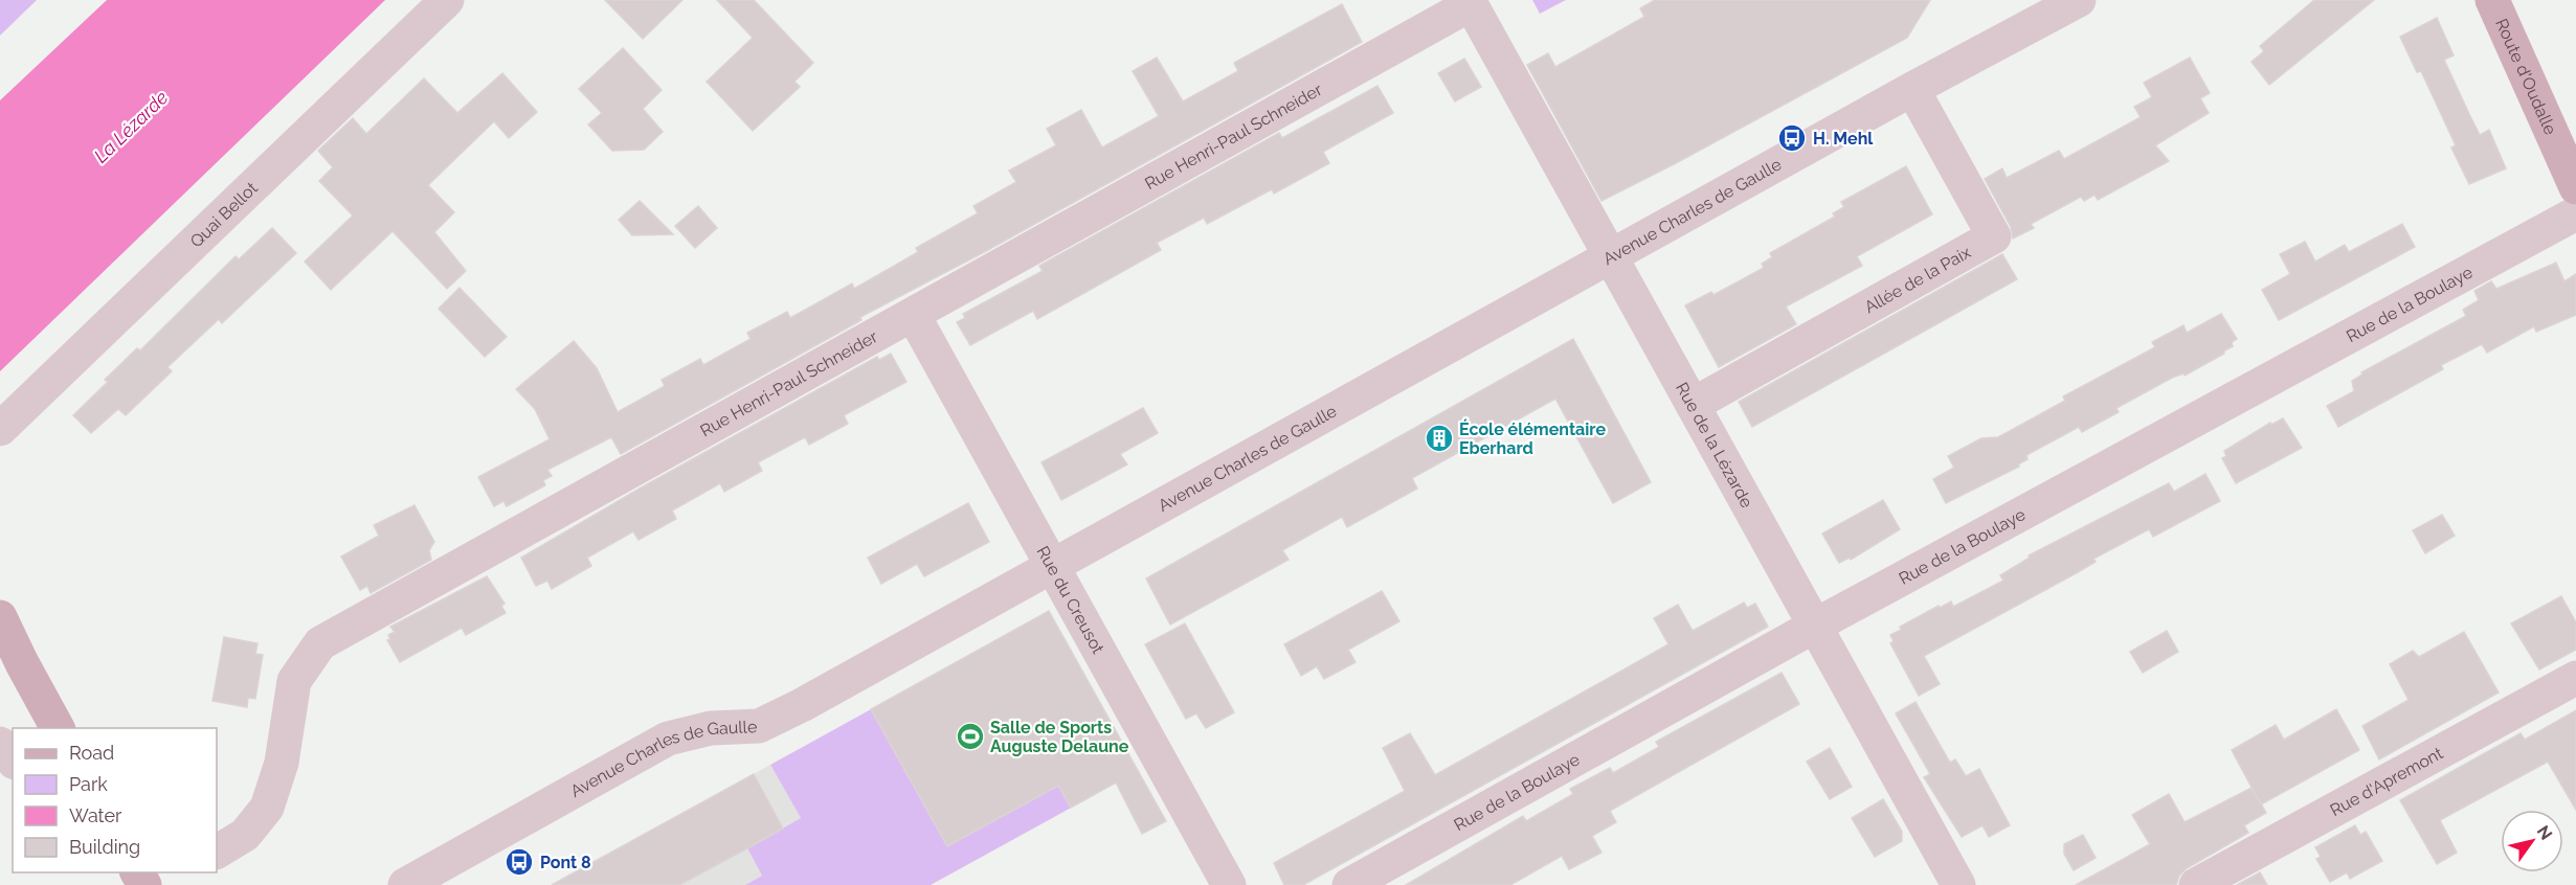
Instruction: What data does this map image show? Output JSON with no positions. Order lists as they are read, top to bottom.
{
  "streets": {
    "main road": ["Route d'Oudalle"],
    "street": [
      "Rue Henri-Paul Schneider",
      "Avenue Charles de Gaulle",
      "Quai Bellot",
      "Allée de la Paix",
      "Rue de la Boulaye",
      "Rue de la Lézarde",
      "Rue du Creusot",
      "Rue d'Apremont"
    ]
  },
  "crossings": [
    ["Rue Henri-Paul Schneider", "Rue de la Lézarde"],
    ["Rue Henri-Paul Schneider", "Rue du Creusot"],
    ["Avenue Charles de Gaulle", "Allée de la Paix"],
    ["Avenue Charles de Gaulle", "Rue de la Lézarde"],
    ["Avenue Charles de Gaulle", "Rue du Creusot"],
    ["Allée de la Paix", "Rue de la Lézarde"],
    ["Rue de la Boulaye", "Rue de la Lézarde"]
  ],
  "water": ["La Lézarde"],
  "places": {
    "bus stop": ["H. Mehl", "Pont 8"],
    "building": ["École élémentaire Eberhard"],
    "sports": ["Salle de Sports Auguste Delaune"]
  },
  "legend": [
    "Road",
    "Park",
    "Water",
    "Building"
  ],
  "north": "top right"
}
